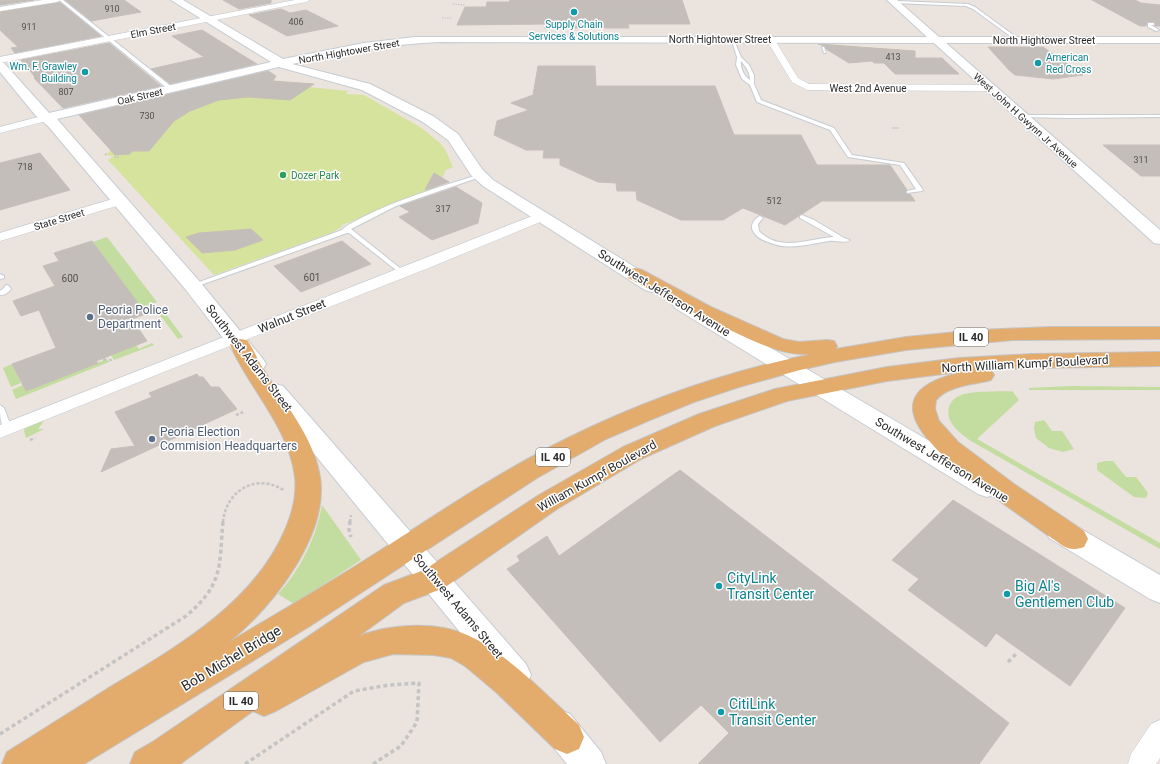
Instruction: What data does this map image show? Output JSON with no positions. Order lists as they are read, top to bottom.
{
  "streets": {
    "main road": [
      "North Hightower Street",
      "Oak Street",
      "West John H Gwynn Jr Avenue",
      "Southwest Jefferson Avenue",
      "IL 40",
      "Southwest Adams Street",
      "North William Kumpf Boulevard",
      "William Kumpf Boulevard",
      "Bob Michel Bridge"
    ],
    "street": [
      "Elm Street",
      "West 2nd Avenue",
      "State Street",
      "Walnut Street"
    ]
  },
  "crossings": [
    ["Elm Street", "Southwest Jefferson Avenue"],
    ["North Hightower Street", "West 2nd Avenue"],
    ["North Hightower Street", "Oak Street"],
    ["North Hightower Street", "West John H Gwynn Jr Avenue"],
    ["North Hightower Street", "Southwest Jefferson Avenue"],
    ["West 2nd Avenue", "West John H Gwynn Jr Avenue"],
    ["Oak Street", "Southwest Jefferson Avenue"],
    ["Oak Street", "Southwest Adams Street"],
    ["State Street", "Southwest Adams Street"],
    ["Southwest Jefferson Avenue", "Walnut Street"],
    ["Southwest Jefferson Avenue", "IL 40"],
    ["Southwest Jefferson Avenue", "North William Kumpf Boulevard"],
    ["Southwest Jefferson Avenue", "William Kumpf Boulevard"],
    ["Walnut Street", "Southwest Adams Street"],
    ["IL 40", "Southwest Adams Street"],
    ["IL 40", "William Kumpf Boulevard"],
    ["IL 40", "Bob Michel Bridge"],
    ["Southwest Adams Street", "William Kumpf Boulevard"],
    ["Southwest Adams Street", "Bob Michel Bridge"],
    ["North William Kumpf Boulevard", "William Kumpf Boulevard"]
  ],
  "places": [
    "Supply Chain Services & Solutions",
    "American Red Cross",
    "Wm. F. Grawley Building",
    "Dozer Park",
    "Peoria Police Department",
    "Peoria Election Commision Headquarters",
    "CityLink Transit Center",
    "Big Al's Gentlemen Club",
    "CitiLink Transit Center"
  ],
  "house_numbers": [
    "910",
    "406",
    "911",
    "413",
    "807",
    "730",
    "311",
    "718",
    "512",
    "317",
    "601",
    "600"
  ]
}
